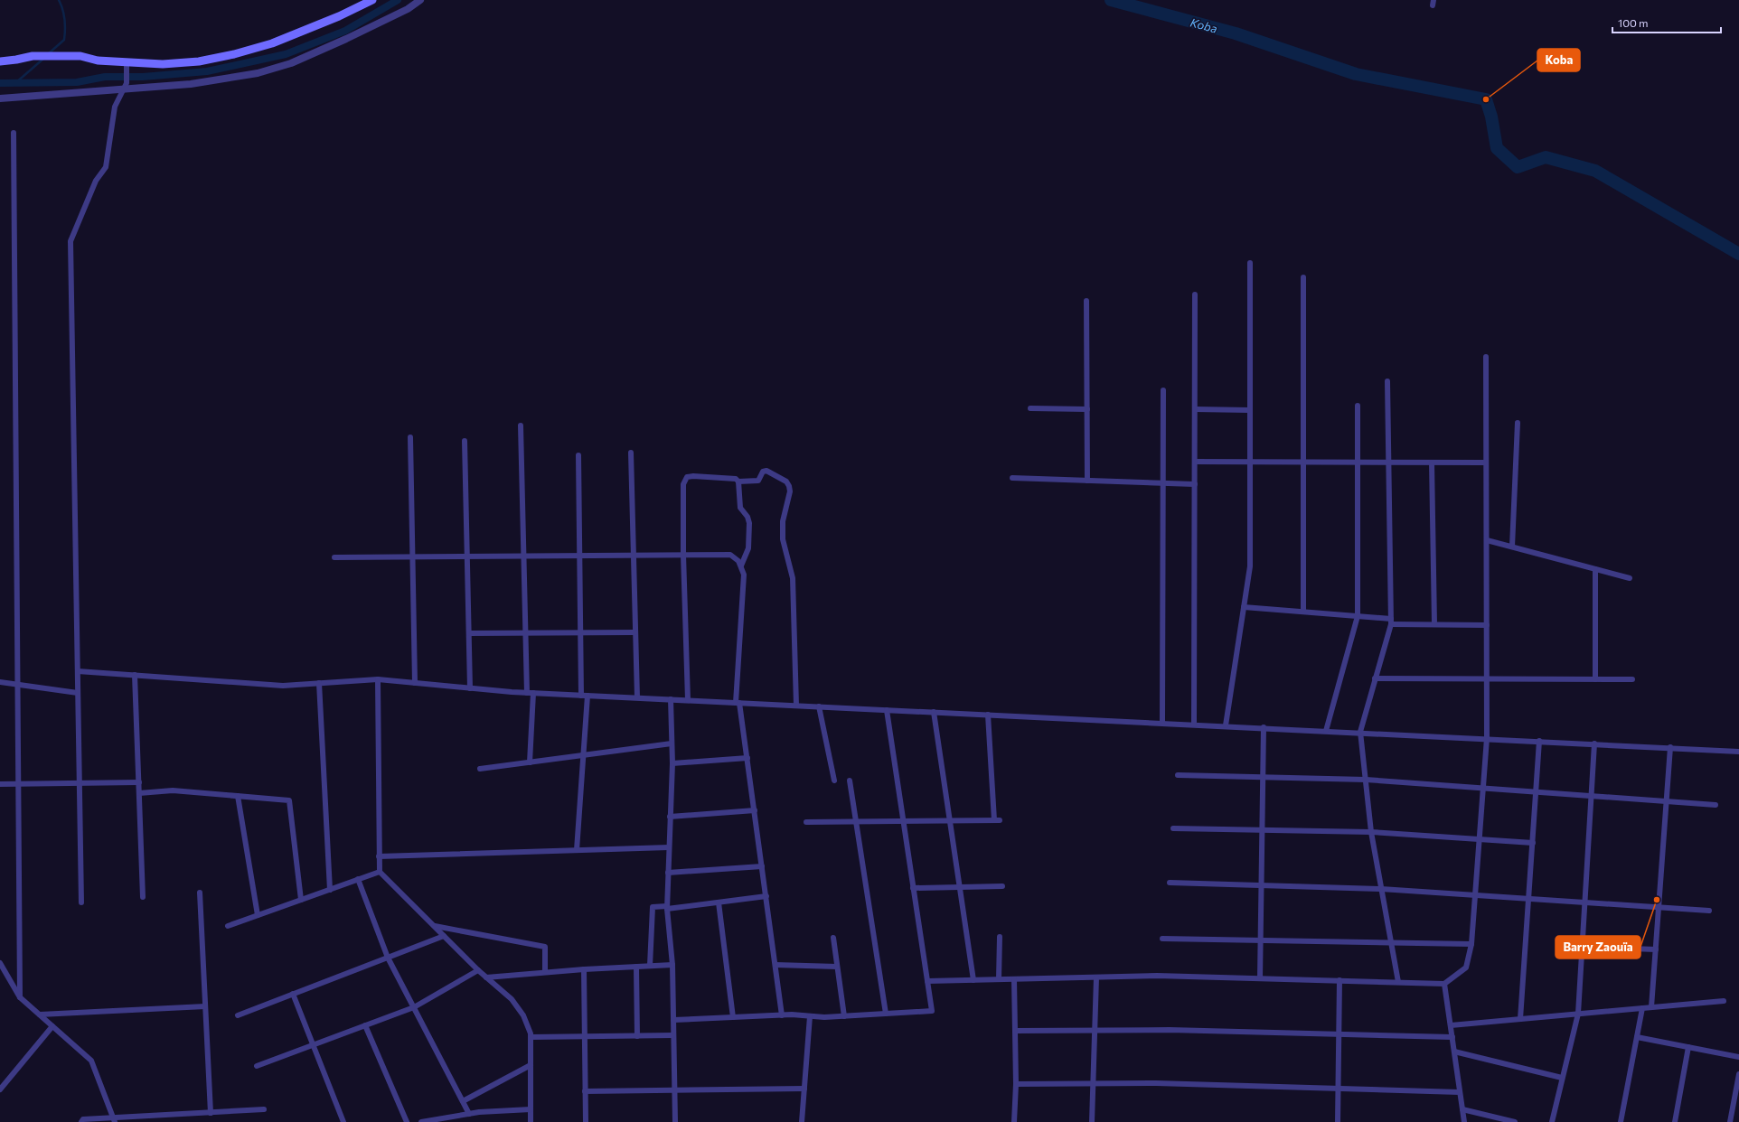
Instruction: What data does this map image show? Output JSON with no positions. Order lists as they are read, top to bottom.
{
  "water": ["Koba"],
  "places": ["Koba", "Barry Zaouïa"],
  "scale_bar": "100 m"
}
